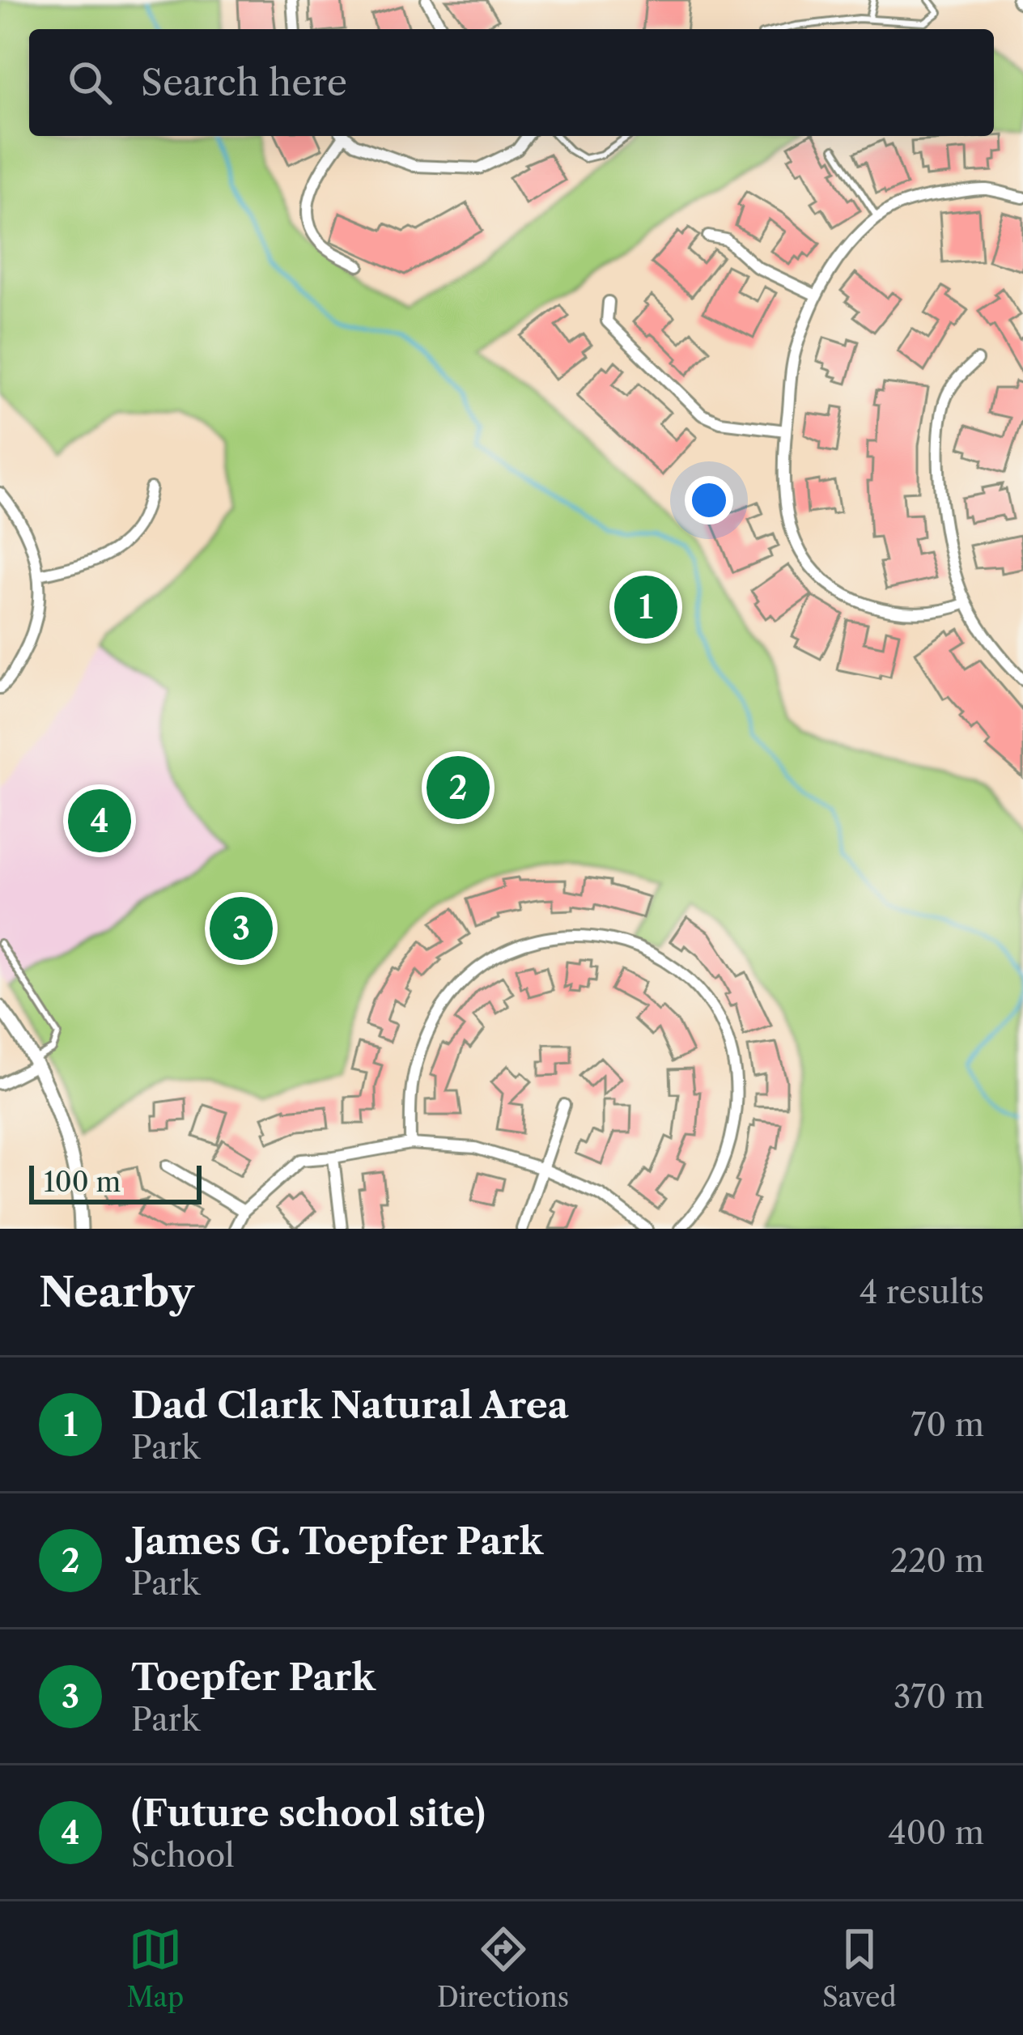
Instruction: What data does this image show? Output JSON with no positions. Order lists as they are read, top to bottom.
{
  "scale_bar": "100 m",
  "page": {
    "search": "Search here",
    "pins": [
      "1",
      "2",
      "4",
      "3"
    ],
    "scale": "100 m",
    "heading": ["Nearby", "4 results"],
    "list": [
      {
        "mark": "1",
        "name": "Dad Clark Natural Area",
        "note": "Park",
        "value": "70 m"
      },
      {
        "mark": "2",
        "name": "James G. Toepfer Park",
        "note": "Park",
        "value": "220 m"
      },
      {
        "mark": "3",
        "name": "Toepfer Park",
        "note": "Park",
        "value": "370 m"
      },
      {
        "mark": "4",
        "name": "(Future school site)",
        "note": "School",
        "value": "400 m"
      }
    ],
    "nav": ["Map", "Directions", "Saved"]
  }
}
